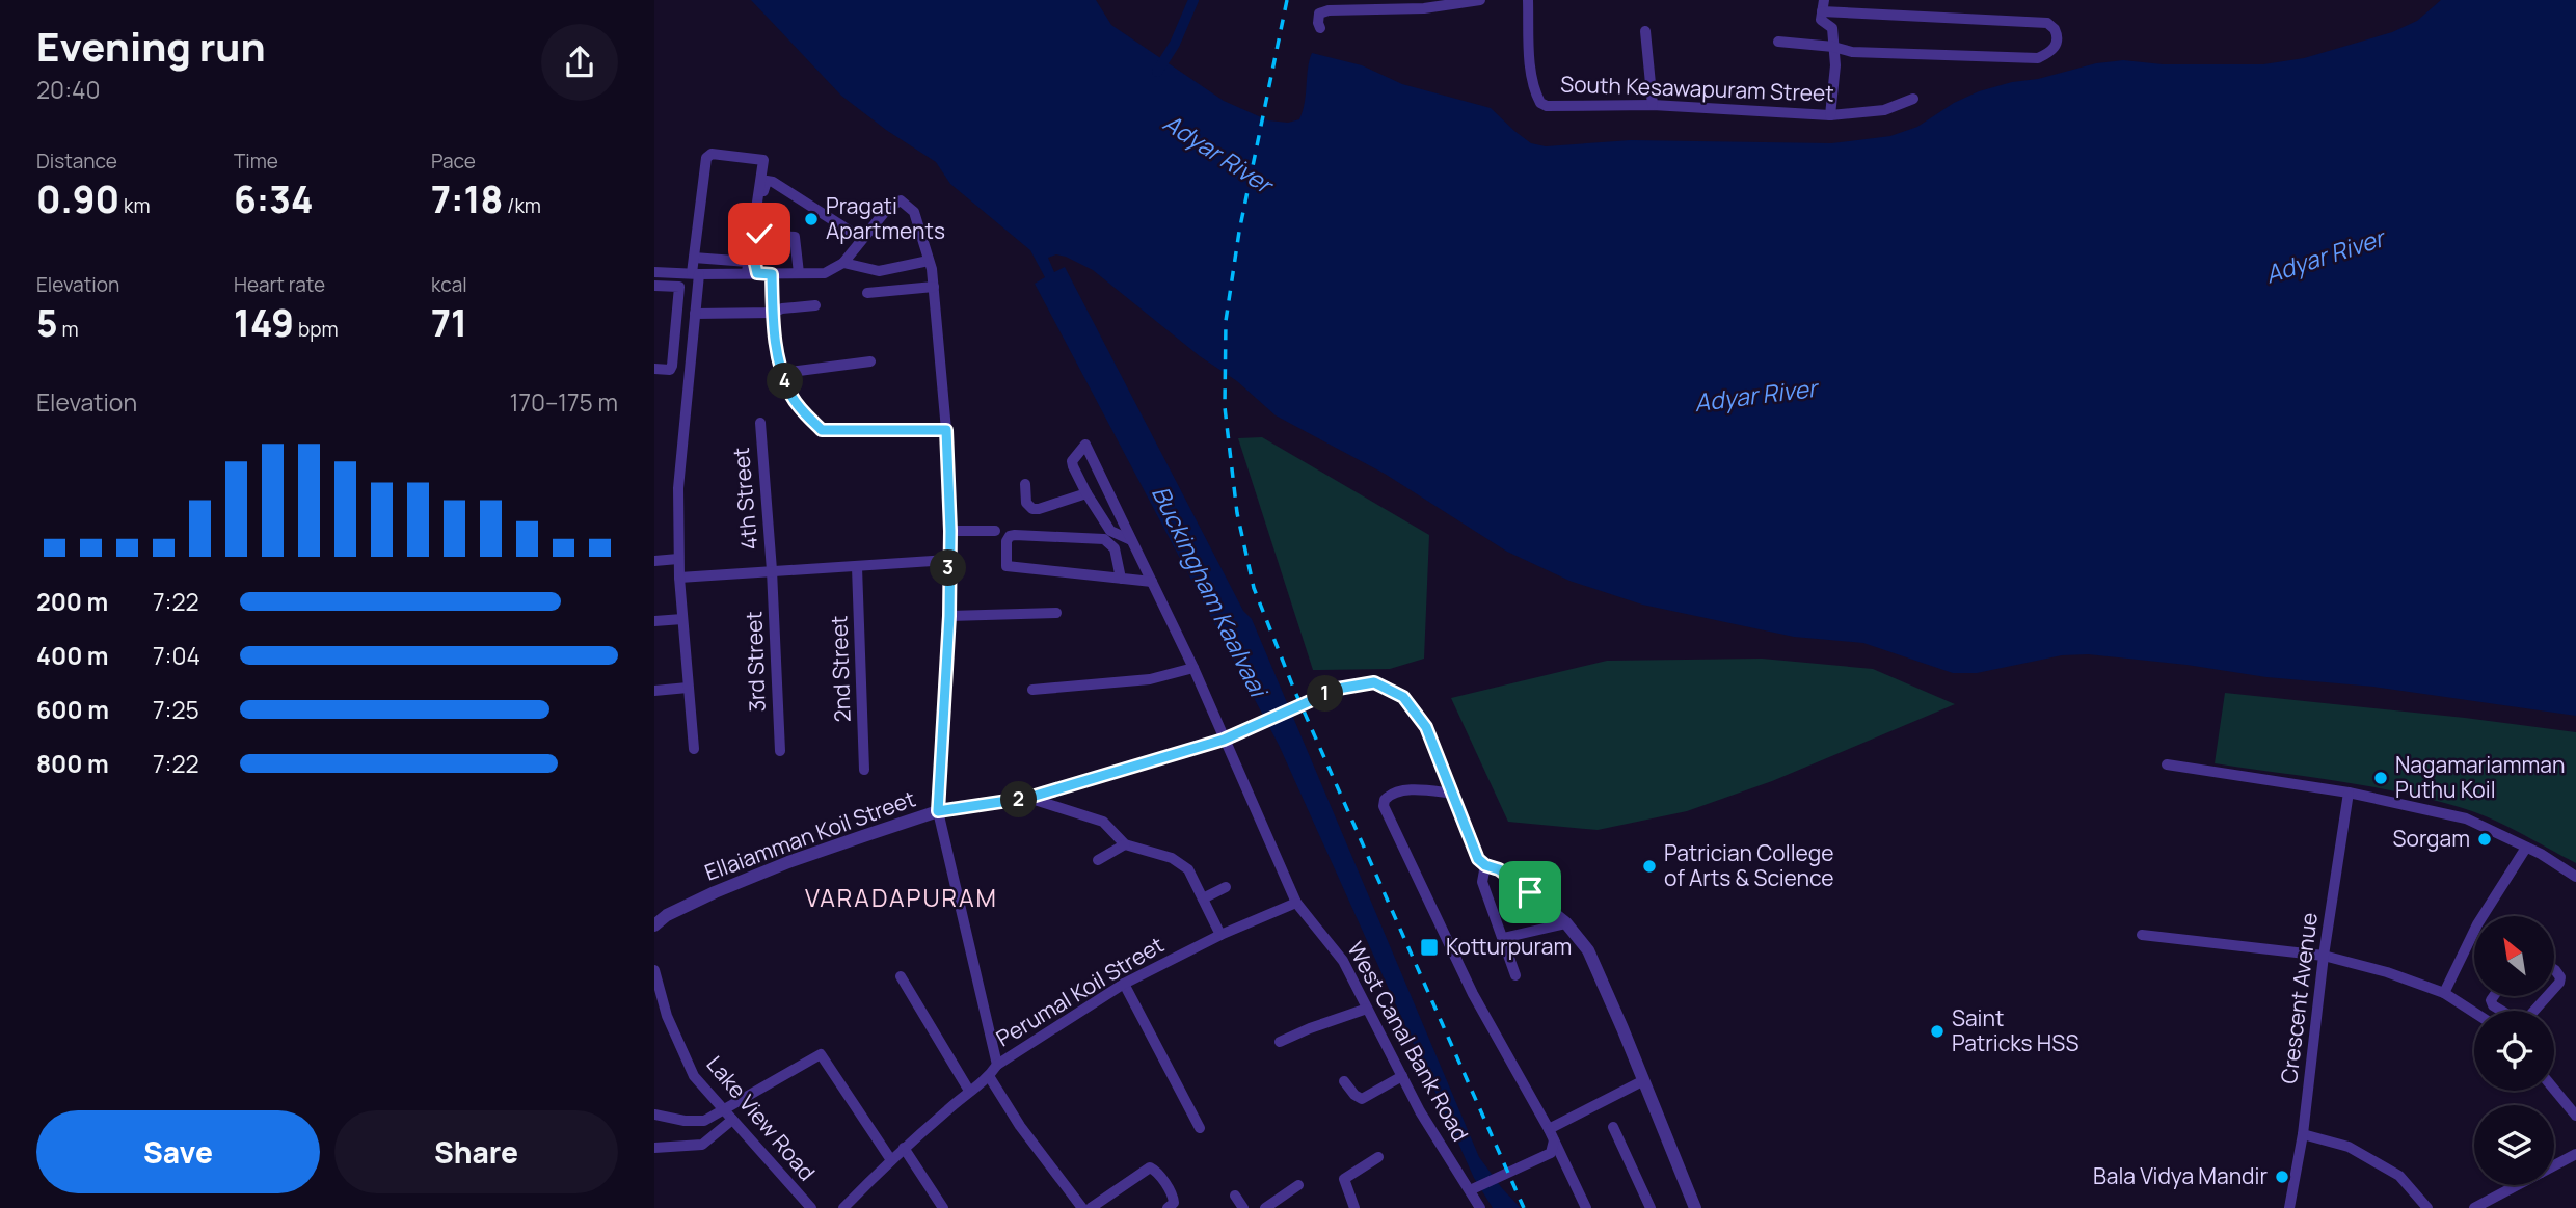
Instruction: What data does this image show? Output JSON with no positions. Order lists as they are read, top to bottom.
{
  "streets": {
    "street": [
      "South Kesawapuram Street",
      "4th Street",
      "3rd Street",
      "2nd Street",
      "Ellaiamman Koil Street",
      "Perumal Koil Street",
      "Crescent Avenue",
      "West Canal Bank Road",
      "Lake View Road"
    ]
  },
  "crossings": [
    ["4th Street", "3rd Street"],
    ["Ellaiamman Koil Street", "West Canal Bank Road"],
    ["Perumal Koil Street", "West Canal Bank Road"]
  ],
  "districts": ["VARADAPURAM"],
  "water": ["Adyar River", "Buckingham Kaalvaai"],
  "places": {
    "other": [
      "Pragati Apartments",
      "Nagamariamman Puthu Koil",
      "Sorgam",
      "Patrician College of Arts & Science",
      "Saint Patricks HSS",
      "Bala Vidya Mandir"
    ],
    "transit": ["Kotturpuram"]
  },
  "north": "top left",
  "page": {
    "heading": ["Evening run", "20:40"],
    "stats": [
      ["Distance", "0.90 km"],
      ["Time", "6:34"],
      ["Pace", "7:18 /km"],
      ["Elevation", "5 m"],
      ["Heart rate", "149 bpm"],
      ["kcal", "71"]
    ],
    "pins": [
      "4",
      "3",
      "1",
      "2"
    ],
    "chart": ["Elevation", "170–175 m"],
    "list": [
      {
        "name": "200 m",
        "note": "7:22"
      },
      {
        "name": "400 m",
        "note": "7:04"
      },
      {
        "name": "600 m",
        "note": "7:25"
      },
      {
        "name": "800 m",
        "note": "7:22"
      }
    ],
    "buttons": ["Save", "Share"]
  }
}
